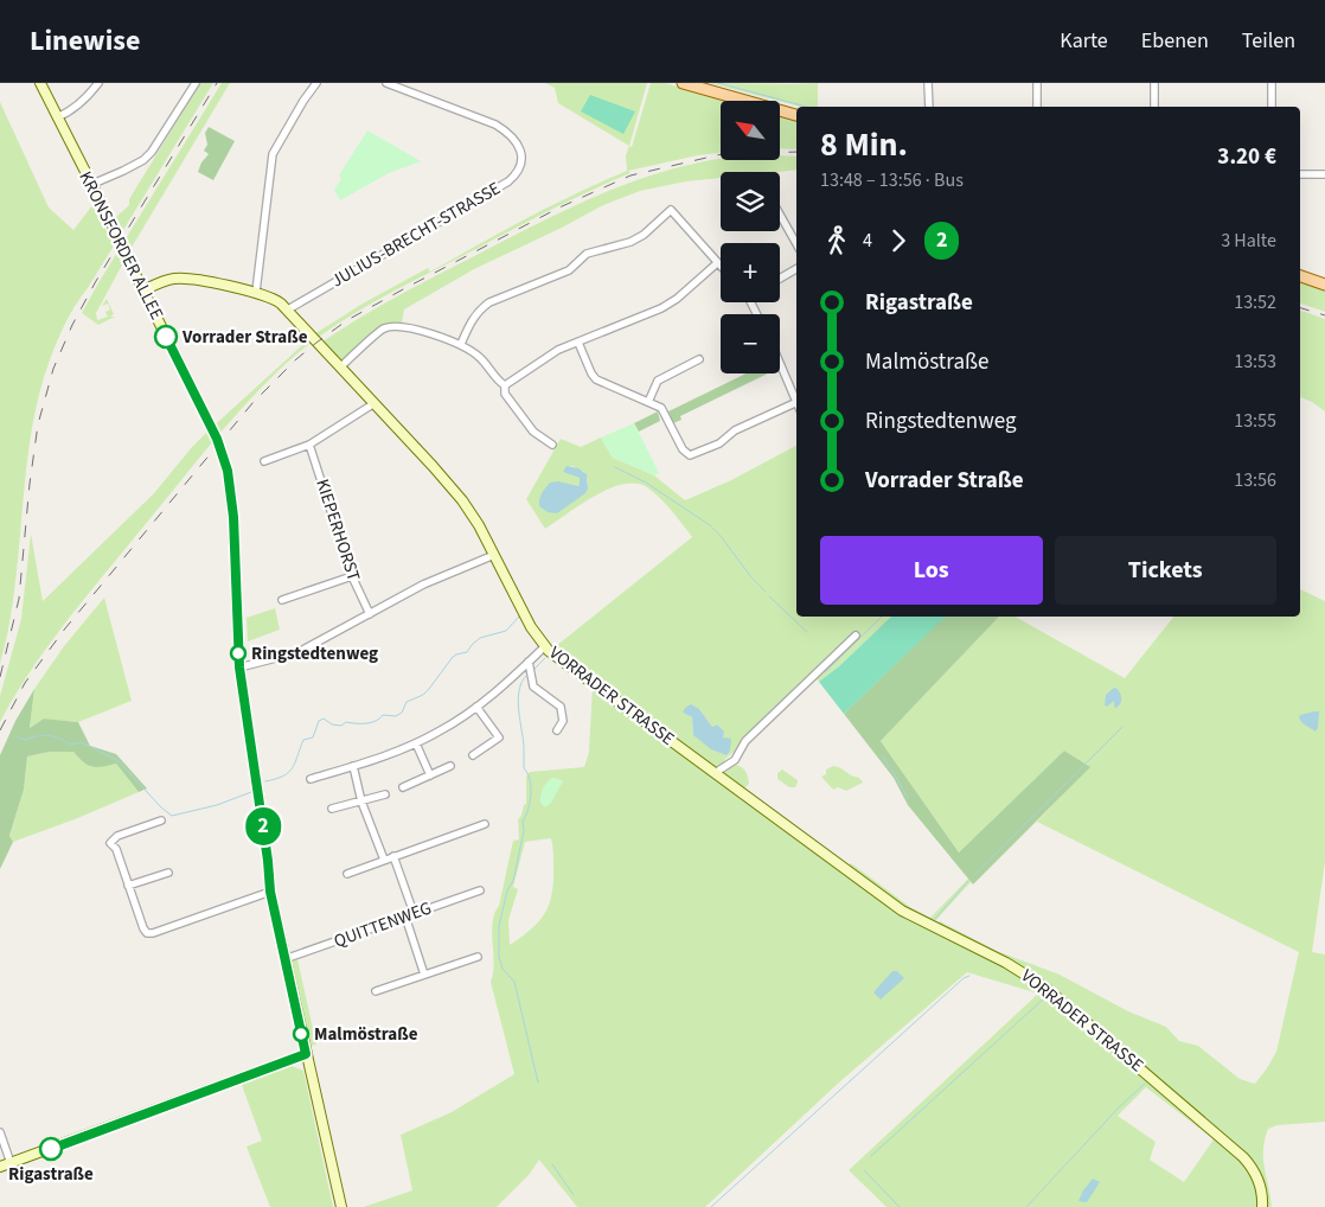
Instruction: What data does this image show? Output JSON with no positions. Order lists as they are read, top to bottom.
{
  "streets": {
    "street": [
      "JULIUS-BRECHT-STRASSE",
      "KRONSFORDER ALLEE",
      "KIEPERHORST",
      "VORRADER STRASSE",
      "QUITTENWEG"
    ]
  },
  "crossings": [
    ["JULIUS-BRECHT-STRASSE", "VORRADER STRASSE"],
    ["KRONSFORDER ALLEE", "VORRADER STRASSE"],
    ["KRONSFORDER ALLEE", "QUITTENWEG"]
  ],
  "places": [
    "Vorrader Straße",
    "Ringstedtenweg",
    "Malmöstraße",
    "Rigastraße"
  ],
  "lines": ["bus line 2"],
  "north": "top left",
  "page": {
    "header": "Linewise",
    "nav": ["Karte", "Ebenen", "Teilen"],
    "on_map": "2",
    "map_buttons": ["+", "−"],
    "heading": ["8 Min.", "13:48 – 13:56 · Bus", "3.20 €"],
    "legs": ["4", "2", "3 Halte"],
    "list": [
      {
        "name": "Rigastraße",
        "value": "13:52"
      },
      {
        "name": "Malmöstraße",
        "value": "13:53"
      },
      {
        "name": "Ringstedtenweg",
        "value": "13:55"
      },
      {
        "name": "Vorrader Straße",
        "value": "13:56"
      }
    ],
    "buttons": ["Los", "Tickets"]
  }
}
